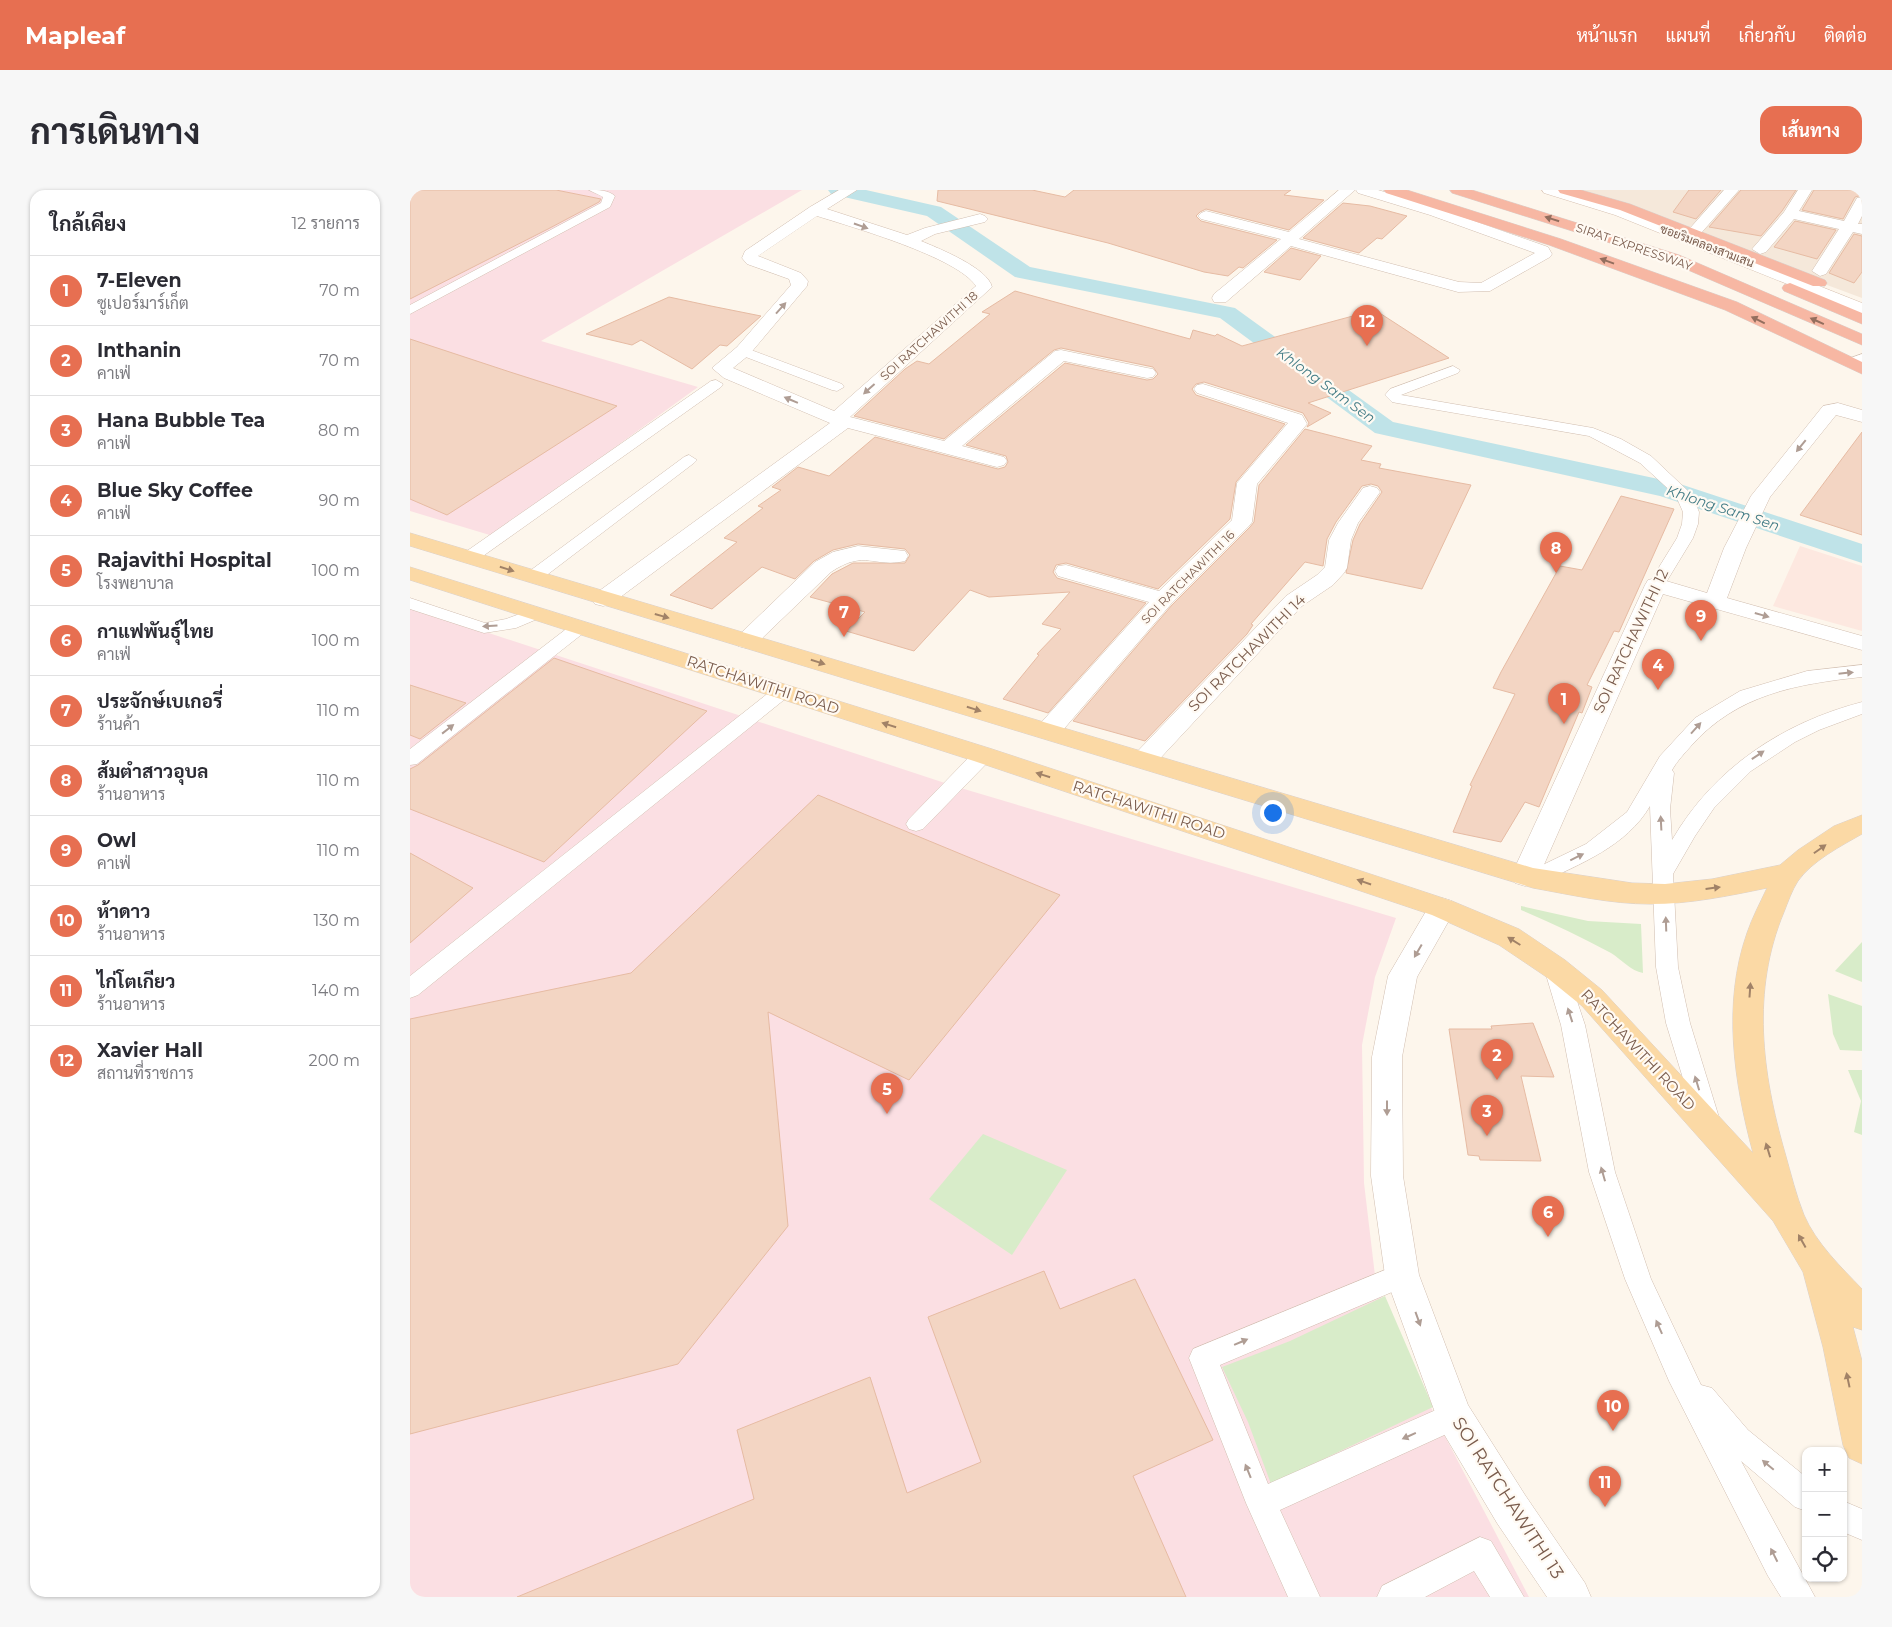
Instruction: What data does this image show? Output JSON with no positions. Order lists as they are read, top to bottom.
{
  "streets": {
    "highway": ["SIRAT EXPRESSWAY"],
    "main road": ["RATCHAWITHI ROAD"],
    "street": [
      "ซอยริมคลองสามเสน",
      "SOI RATCHAWITHI 18",
      "SOI RATCHAWITHI 16",
      "SOI RATCHAWITHI 12",
      "SOI RATCHAWITHI 14",
      "SOI RATCHAWITHI 13"
    ]
  },
  "crossings": [
    ["ซอยริมคลองสามเสน", "SIRAT EXPRESSWAY"],
    ["RATCHAWITHI ROAD", "SOI RATCHAWITHI 13"]
  ],
  "one_way": ["SOI RATCHAWITHI 13"],
  "water": ["Khlong Sam Sen"],
  "page": {
    "header": "Mapleaf",
    "nav": [
      "หน้าแรก",
      "แผนที่",
      "เกี่ยวกับ",
      "ติดต่อ"
    ],
    "buttons": "เส้นทาง",
    "title": "การเดินทาง",
    "heading": ["ใกล้เคียง", "12 รายการ"],
    "list": [
      {
        "mark": "1",
        "name": "7-Eleven",
        "note": "ซูเปอร์มาร์เก็ต",
        "value": "70 m"
      },
      {
        "mark": "2",
        "name": "Inthanin",
        "note": "คาเฟ่",
        "value": "70 m"
      },
      {
        "mark": "3",
        "name": "Hana Bubble Tea",
        "note": "คาเฟ่",
        "value": "80 m"
      },
      {
        "mark": "4",
        "name": "Blue Sky Coffee",
        "note": "คาเฟ่",
        "value": "90 m"
      },
      {
        "mark": "5",
        "name": "Rajavithi Hospital",
        "note": "โรงพยาบาล",
        "value": "100 m"
      },
      {
        "mark": "6",
        "name": "กาแฟพันธุ์ไทย",
        "note": "คาเฟ่",
        "value": "100 m"
      },
      {
        "mark": "7",
        "name": "ประจักษ์เบเกอรี่",
        "note": "ร้านค้า",
        "value": "110 m"
      },
      {
        "mark": "8",
        "name": "ส้มตำสาวอุบล",
        "note": "ร้านอาหาร",
        "value": "110 m"
      },
      {
        "mark": "9",
        "name": "Owl",
        "note": "คาเฟ่",
        "value": "110 m"
      },
      {
        "mark": "10",
        "name": "ห้าดาว",
        "note": "ร้านอาหาร",
        "value": "130 m"
      },
      {
        "mark": "11",
        "name": "ไก่โตเกียว",
        "note": "ร้านอาหาร",
        "value": "140 m"
      },
      {
        "mark": "12",
        "name": "Xavier Hall",
        "note": "สถานที่ราชการ",
        "value": "200 m"
      }
    ],
    "pins": [
      "12",
      "8",
      "7",
      "9",
      "4",
      "1",
      "2",
      "5",
      "3",
      "6",
      "10",
      "11"
    ],
    "map_buttons": ["+", "−"]
  }
}
